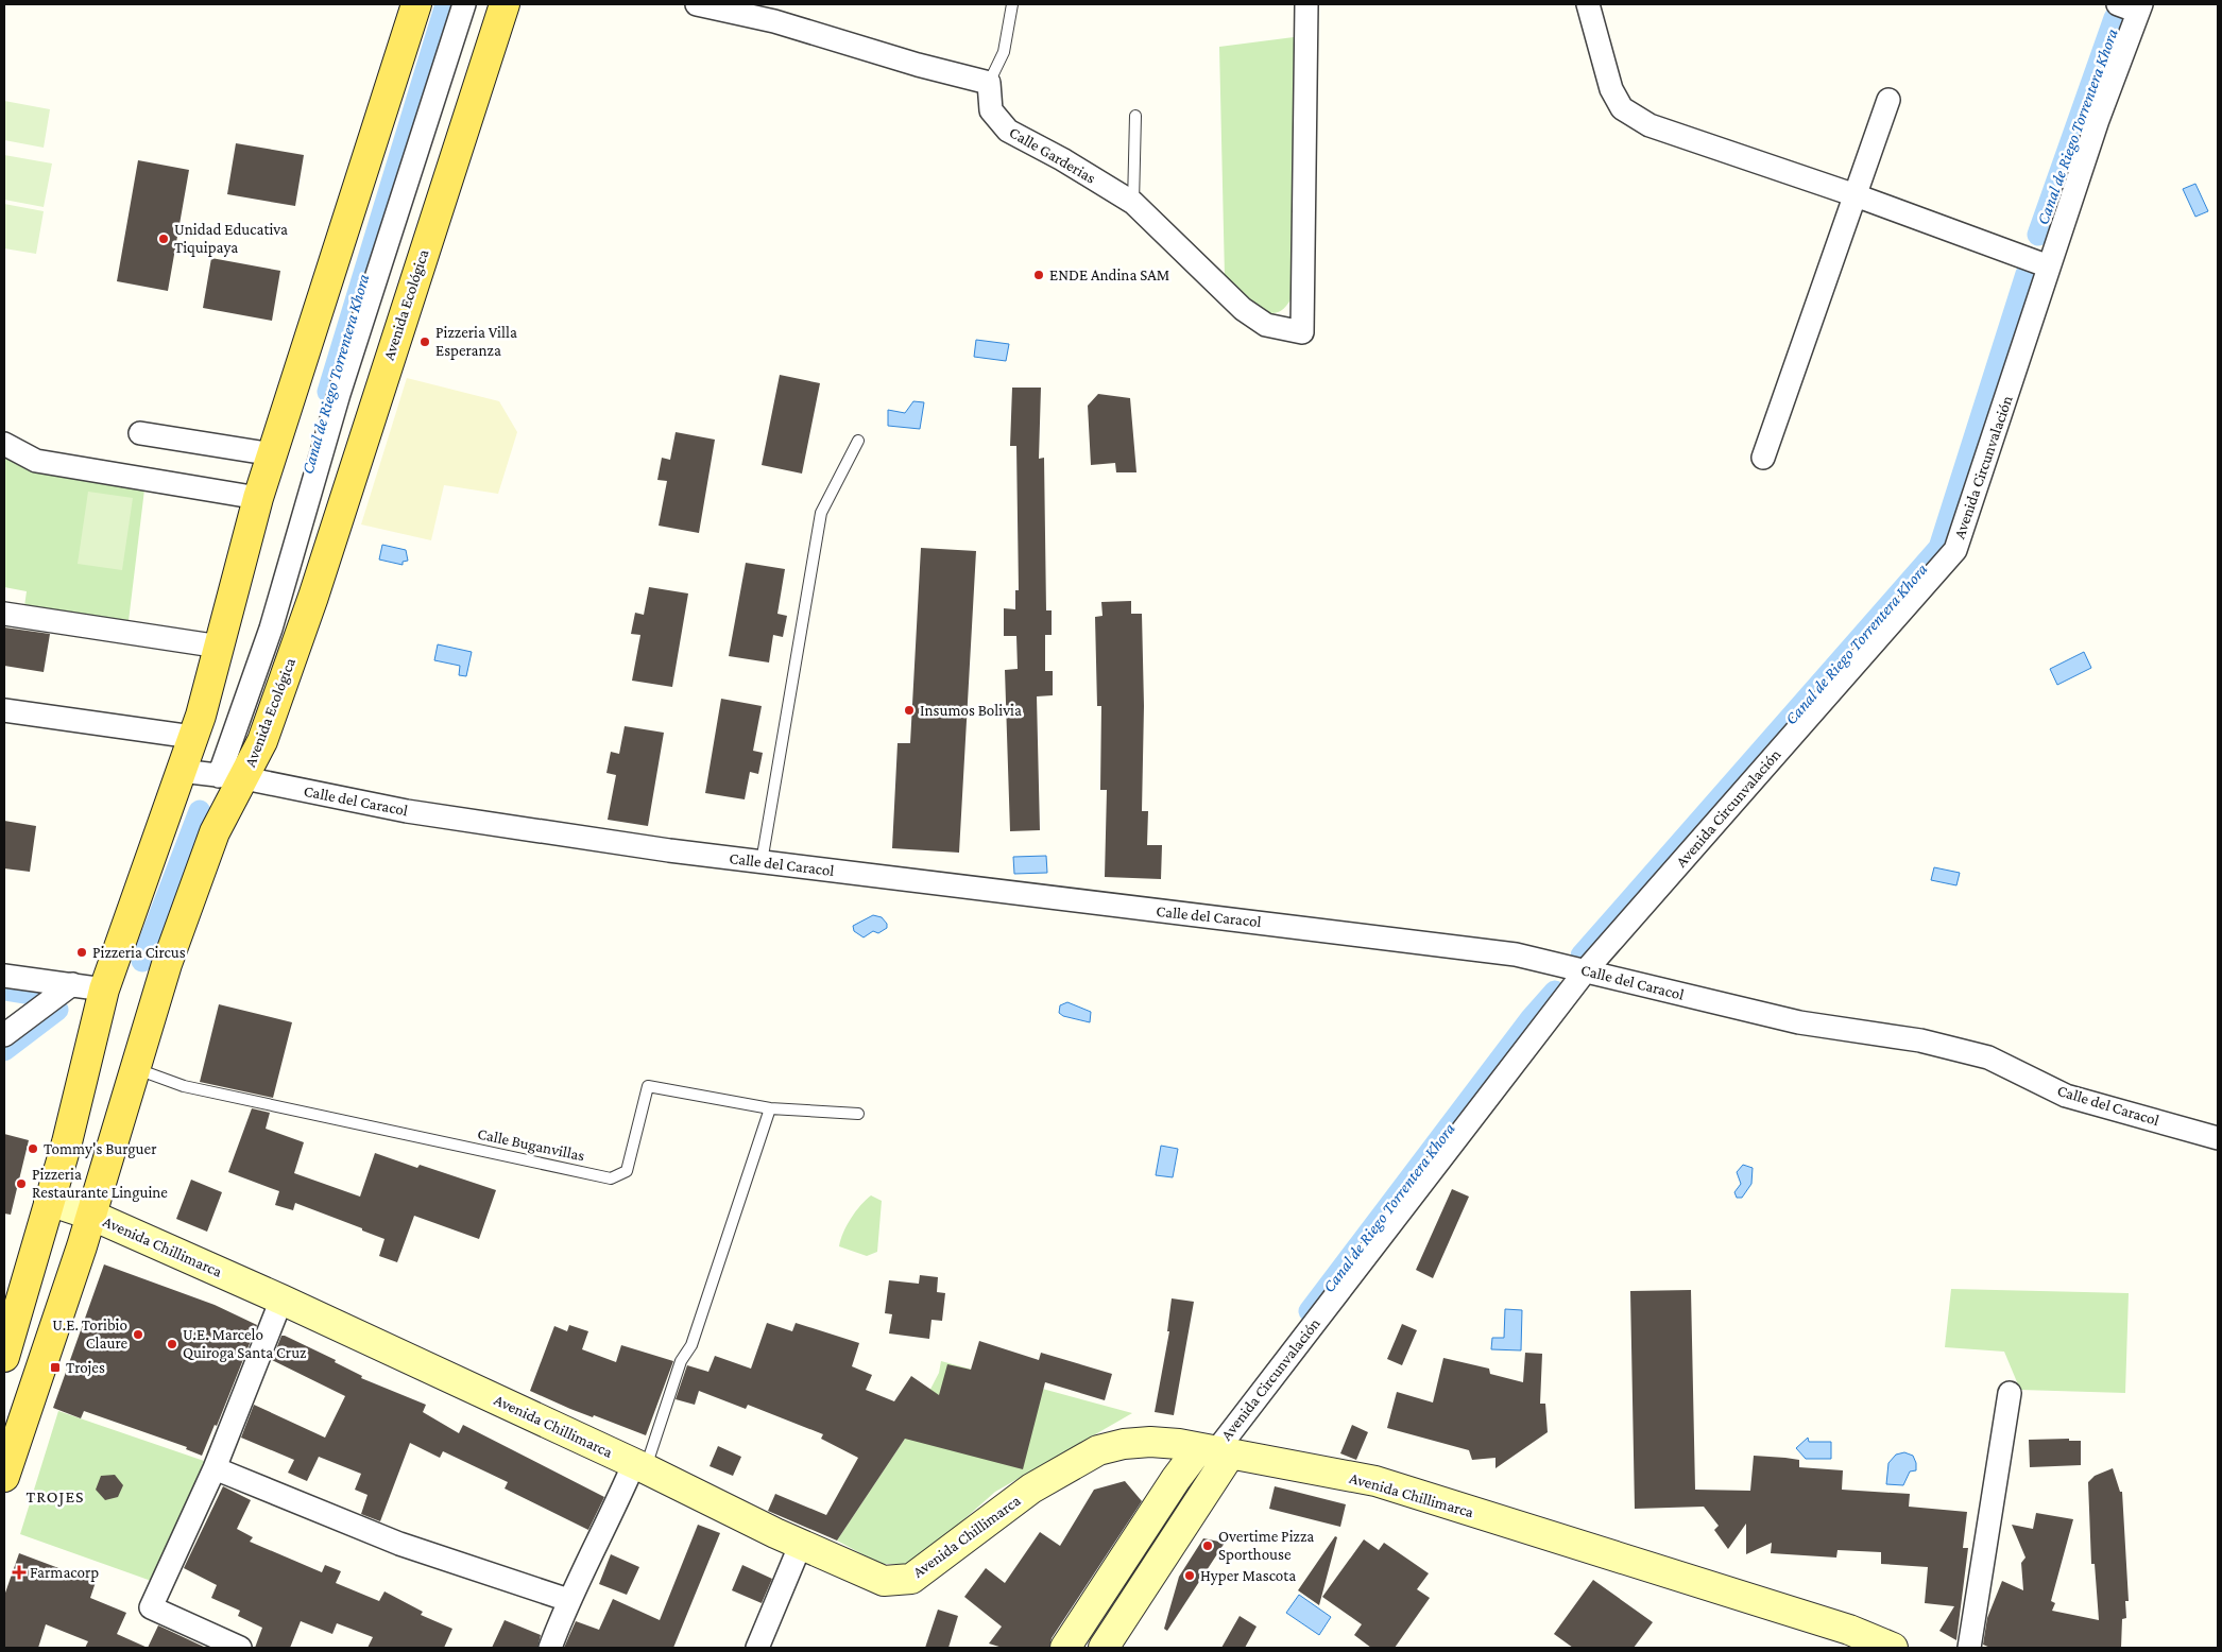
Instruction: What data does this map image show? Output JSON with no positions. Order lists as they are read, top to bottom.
{
  "streets": {
    "main road": ["Avenida Ecológica", "Avenida Circunvalación", "Avenida Chillimarca"],
    "street": ["Calle Garderias", "Calle del Caracol"],
    "lane": ["Calle Buganvillas"]
  },
  "crossings": [
    ["Avenida Ecológica", "Calle del Caracol"],
    ["Avenida Ecológica", "Calle Buganvillas"],
    ["Avenida Ecológica", "Avenida Chillimarca"],
    ["Avenida Circunvalación", "Calle del Caracol"],
    ["Avenida Circunvalación", "Avenida Chillimarca"]
  ],
  "districts": ["TROJES"],
  "water": ["Canal de Riego Torrentera Khora"],
  "places": {
    "other": [
      "Unidad Educativa Tiquipaya",
      "ENDE Andina SAM",
      "Pizzeria Villa Esperanza",
      "Insumos Bolivia",
      "Pizzeria Circus",
      "Tommy's Burguer",
      "Pizzeria Restaurante Linguine",
      "U.E. Toribio Claure",
      "U.E. Marcelo Quiroga Santa Cruz",
      "Overtime Pizza Sporthouse",
      "Hyper Mascota"
    ],
    "transit": ["Trojes"],
    "health": ["Farmacorp"]
  }
}
